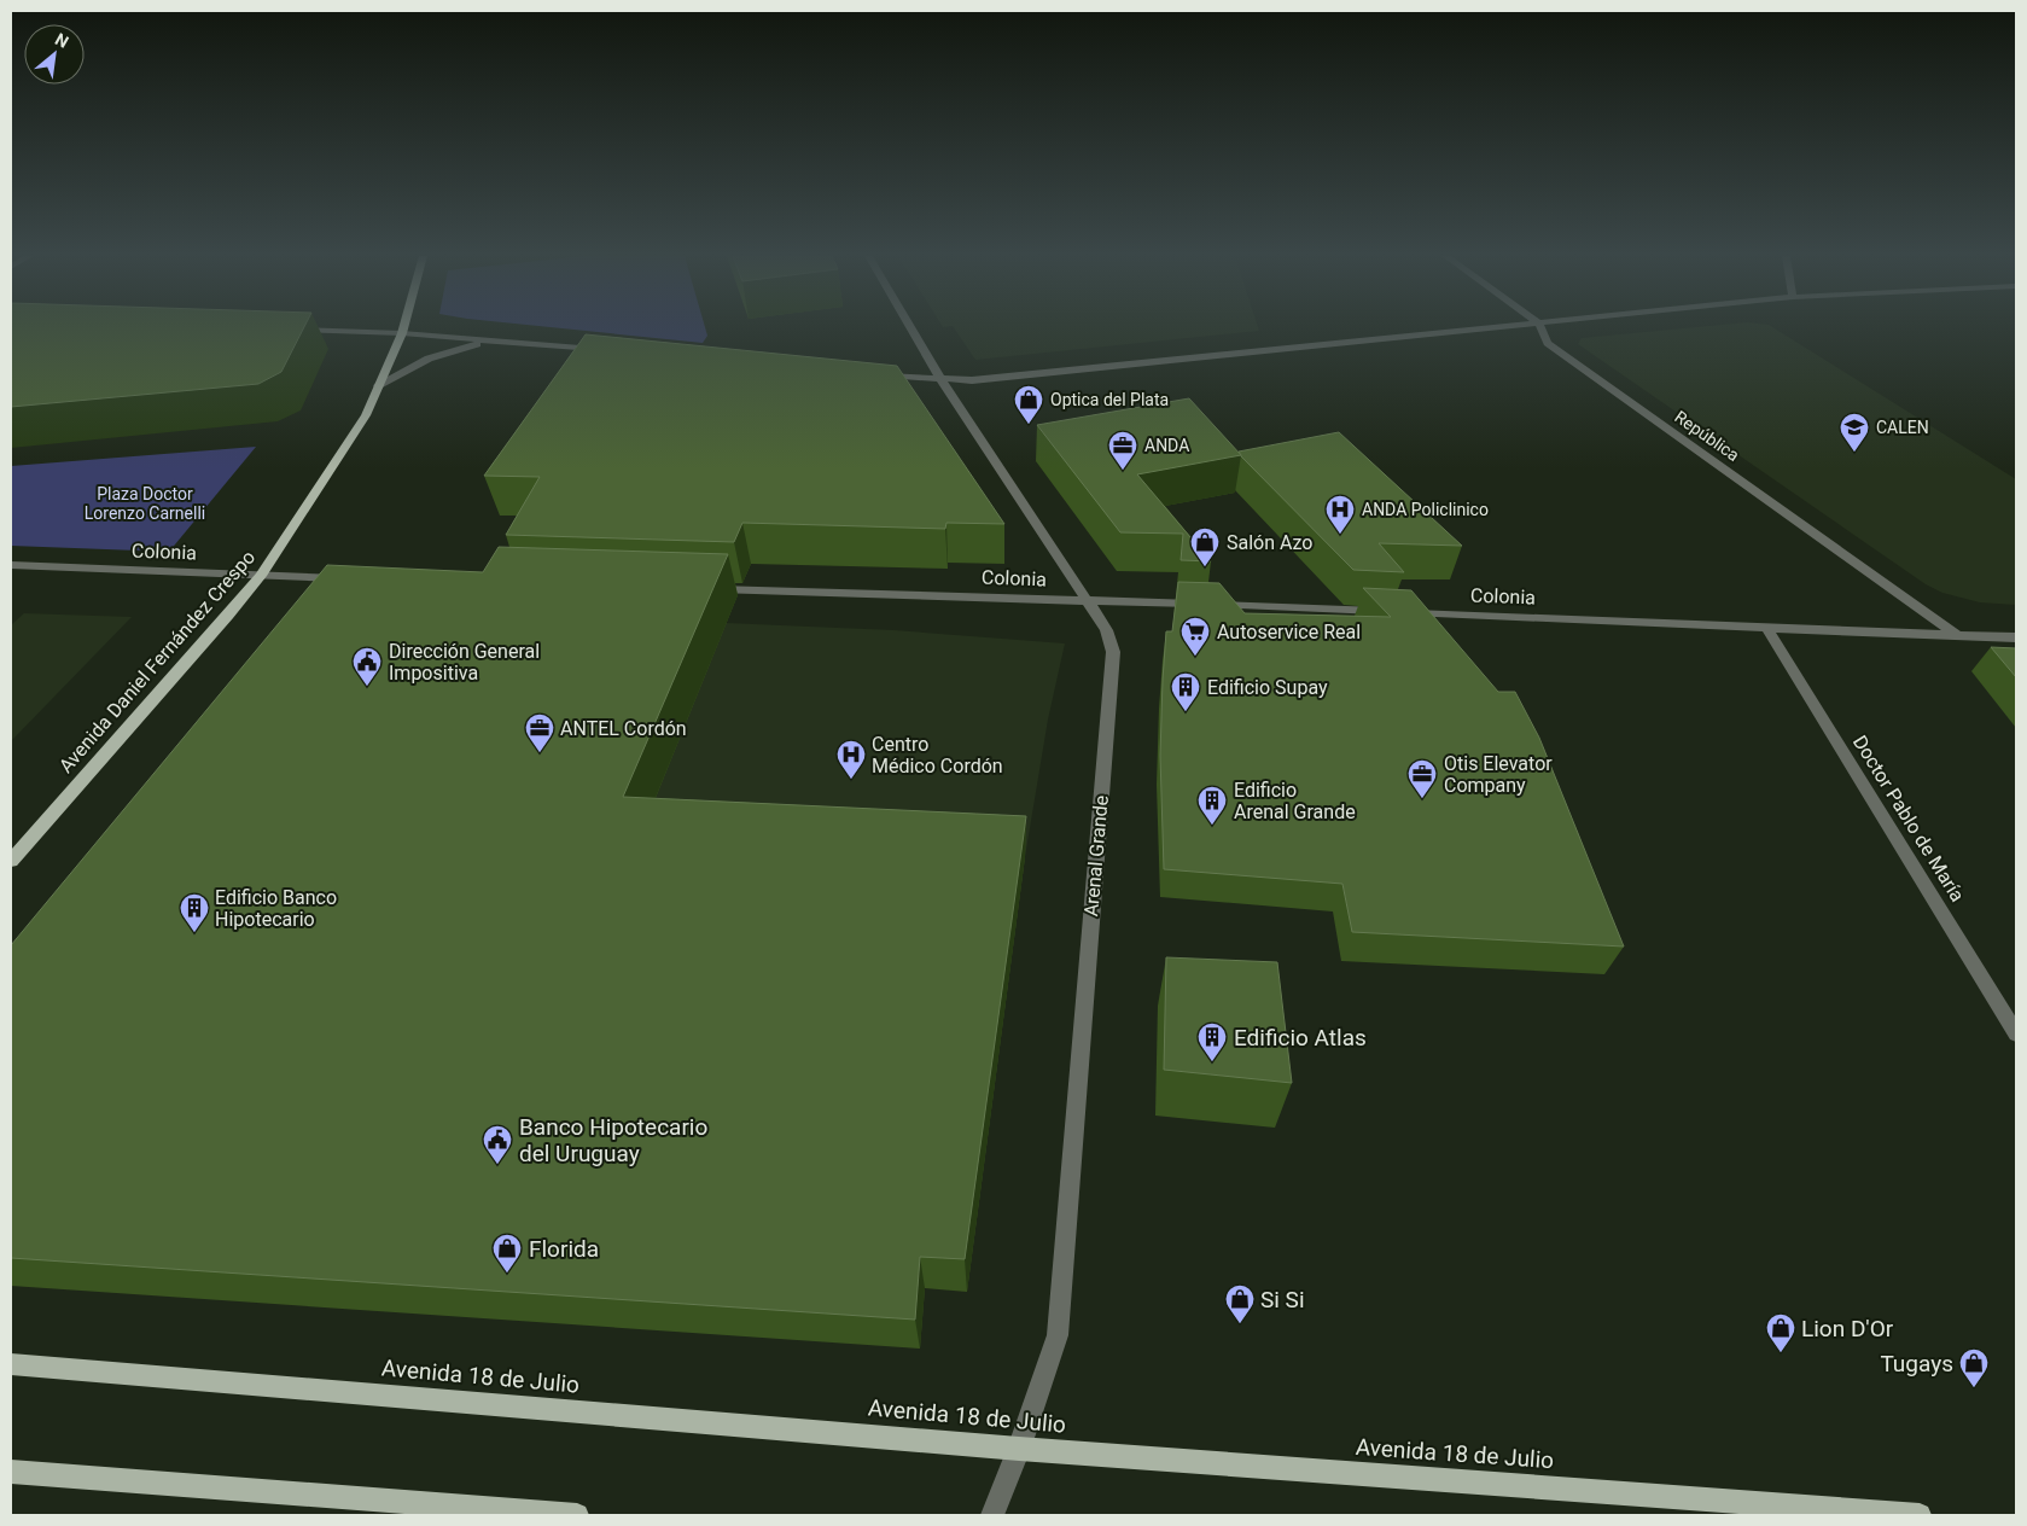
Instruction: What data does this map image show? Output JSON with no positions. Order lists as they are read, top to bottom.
{
  "streets": {
    "main road": ["Avenida Daniel Fernández Crespo", "Avenida 18 de Julio"],
    "street": [
      "República",
      "Colonia",
      "Doctor Pablo de María",
      "Arenal Grande"
    ]
  },
  "crossings": [
    ["República", "Colonia"],
    ["Colonia", "Avenida Daniel Fernández Crespo"],
    ["Colonia", "Doctor Pablo de María"],
    ["Colonia", "Arenal Grande"],
    ["Arenal Grande", "Avenida 18 de Julio"]
  ],
  "parks": ["Plaza Doctor Lorenzo Carnelli"],
  "places": {
    "shop": [
      "Optica del Plata",
      "Salón Azo",
      "Florida",
      "Si Si",
      "Lion D'Or",
      "Tugays"
    ],
    "school or university": ["CALEN"],
    "office": ["ANDA", "ANTEL Cordón", "Otis Elevator Company"],
    "hospital": ["ANDA Policlinico", "Centro Médico Cordón"],
    "supermarket": ["Autoservice Real"],
    "public building": ["Dirección General Impositiva", "Banco Hipotecario del Uruguay"],
    "building": [
      "Edificio Supay",
      "Edificio Arenal Grande",
      "Edificio Banco Hipotecario",
      "Edificio Atlas"
    ]
  },
  "north": "top right"
}
